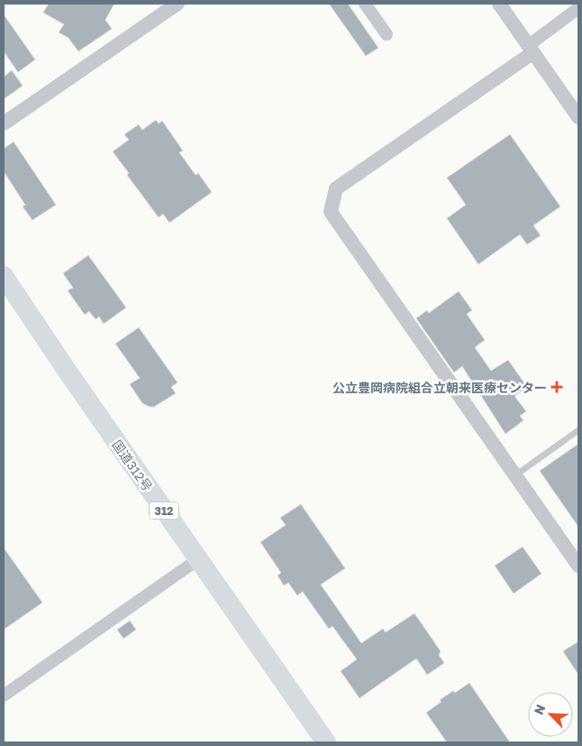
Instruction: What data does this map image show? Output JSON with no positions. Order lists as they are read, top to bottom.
{
  "streets": {
    "highway": ["国道312号", "312"]
  },
  "places": {
    "health": ["公立豊岡病院組合立朝来医療センター"]
  },
  "north": "top left"
}
